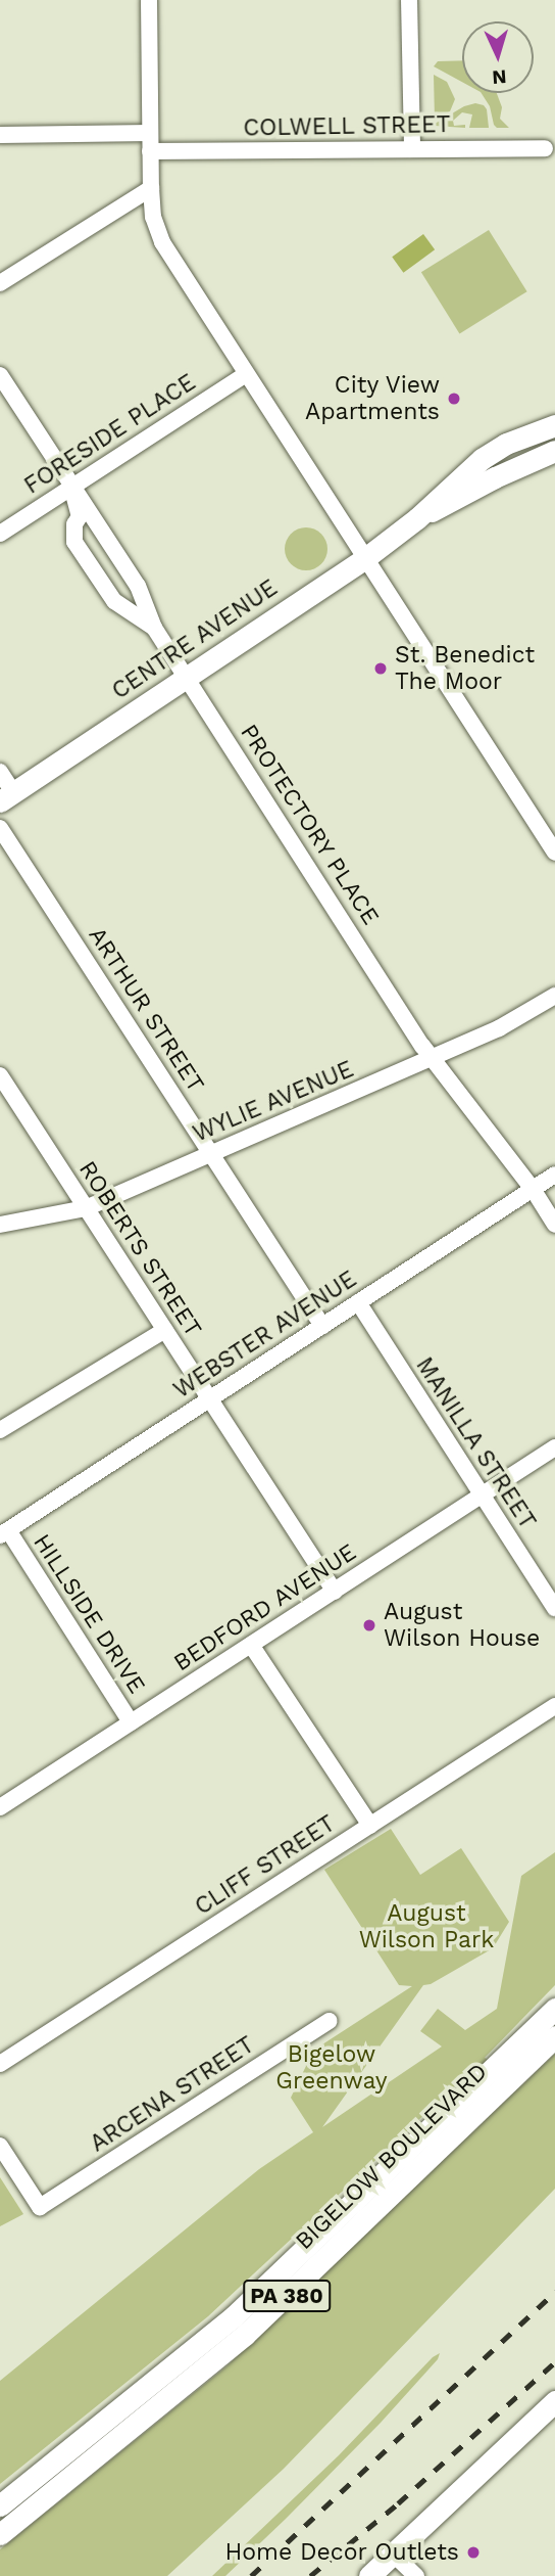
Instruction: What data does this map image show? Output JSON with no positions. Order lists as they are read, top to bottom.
{
  "streets": {
    "main road": ["CENTRE AVENUE", "BIGELOW BOULEVARD", "PA 380"],
    "street": [
      "COLWELL STREET",
      "FORESIDE PLACE",
      "PROTECTORY PLACE",
      "ARTHUR STREET",
      "WYLIE AVENUE",
      "ROBERTS STREET",
      "WEBSTER AVENUE",
      "MANILLA STREET",
      "BEDFORD AVENUE",
      "HILLSIDE DRIVE",
      "CLIFF STREET",
      "ARCENA STREET"
    ]
  },
  "crossings": [
    ["CENTRE AVENUE", "PROTECTORY PLACE"],
    ["PROTECTORY PLACE", "WYLIE AVENUE"],
    ["PROTECTORY PLACE", "WEBSTER AVENUE"],
    ["ARTHUR STREET", "WYLIE AVENUE"],
    ["ARTHUR STREET", "WEBSTER AVENUE"],
    ["WYLIE AVENUE", "ROBERTS STREET"],
    ["ROBERTS STREET", "WEBSTER AVENUE"],
    ["ROBERTS STREET", "BEDFORD AVENUE"],
    ["WEBSTER AVENUE", "MANILLA STREET"],
    ["WEBSTER AVENUE", "HILLSIDE DRIVE"],
    ["MANILLA STREET", "BEDFORD AVENUE"],
    ["BEDFORD AVENUE", "HILLSIDE DRIVE"]
  ],
  "parks": ["August Wilson Park", "Bigelow Greenway"],
  "places": [
    "City View Apartments",
    "St. Benedict The Moor",
    "August Wilson House",
    "Home Decor Outlets"
  ],
  "north": "bottom"
}
